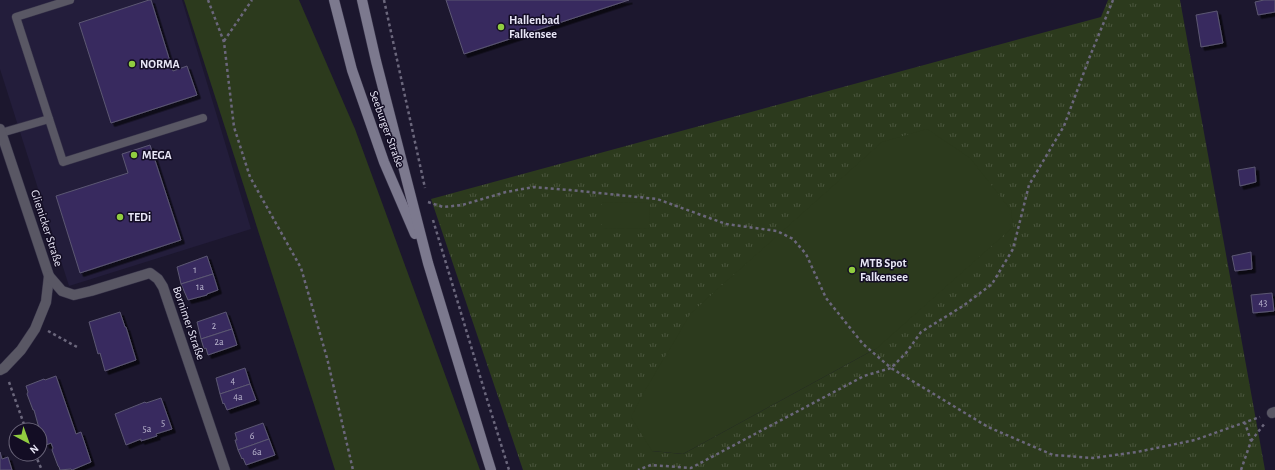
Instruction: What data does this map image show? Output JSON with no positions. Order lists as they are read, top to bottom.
{
  "streets": {
    "main road": ["Seeburger Straße"],
    "street": ["Glienicker Straße", "Bornimer Straße"]
  },
  "crossings": [
    ["Glienicker Straße", "Bornimer Straße"]
  ],
  "places": [
    "Hallenbad Falkensee",
    "NORMA",
    "MEGA",
    "TEDi",
    "MTB Spot Falkensee"
  ],
  "house_numbers": [
    "1",
    "1a",
    "43",
    "2",
    "2a",
    "4",
    "4a",
    "5",
    "5a",
    "6",
    "6a"
  ],
  "north": "bottom right"
}
